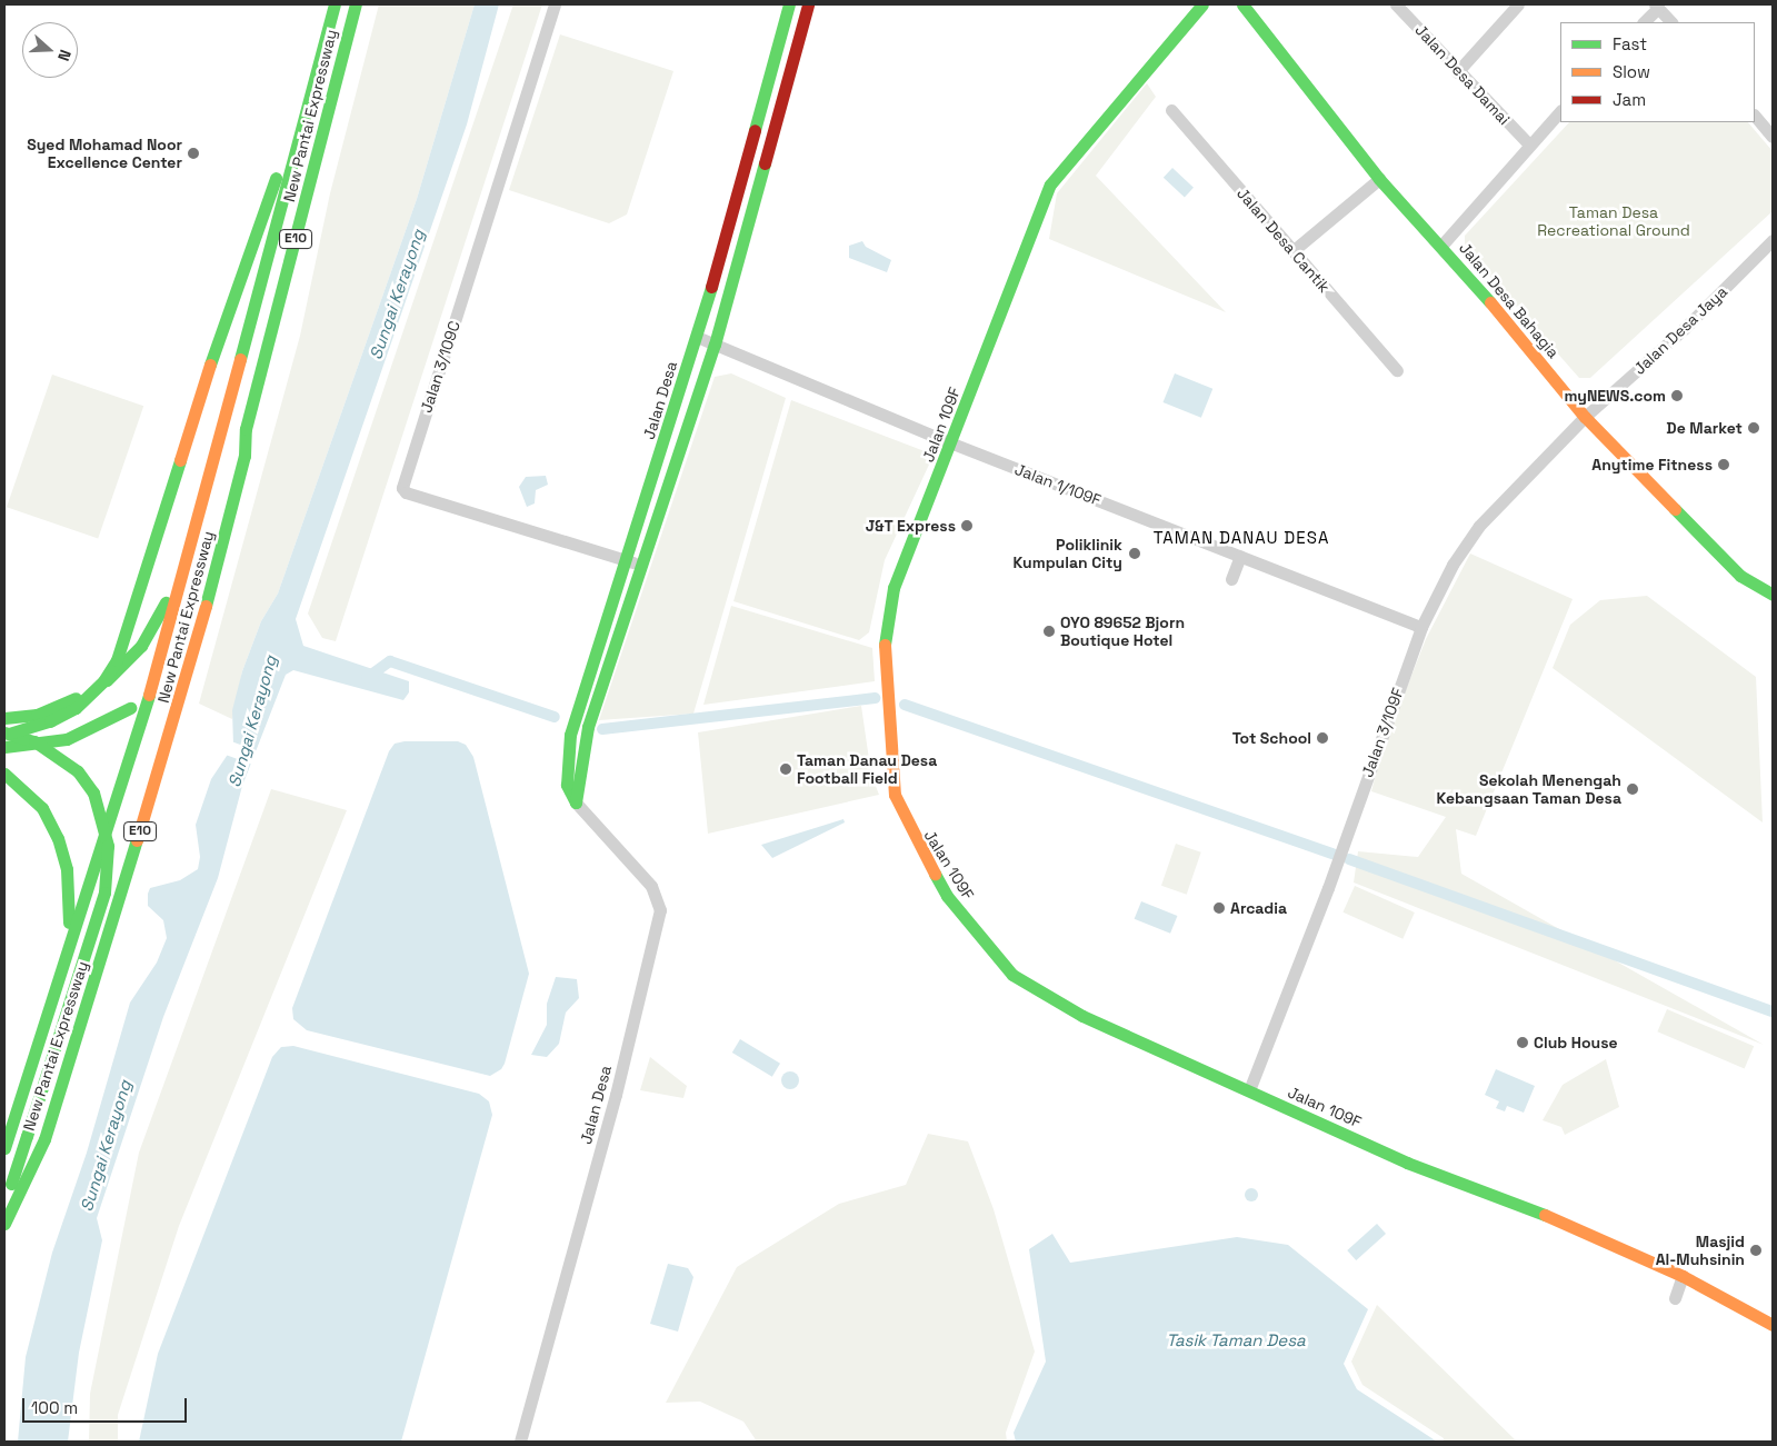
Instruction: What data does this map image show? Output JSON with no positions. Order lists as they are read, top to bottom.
{
  "streets": {
    "main road": [
      "New Pantai Expressway",
      "E10",
      "Jalan Desa Bahagia",
      "Jalan Desa",
      "Jalan 109F"
    ],
    "street": [
      "Jalan Desa Damai",
      "Jalan Desa Cantik",
      "Jalan Desa Jaya",
      "Jalan 3/109C",
      "Jalan 1/109F",
      "Jalan 3/109F"
    ]
  },
  "crossings": [
    ["New Pantai Expressway", "E10"],
    ["Jalan Desa Bahagia", "Jalan Desa Jaya"],
    ["Jalan Desa Bahagia", "Jalan 3/109F"],
    ["Jalan Desa Jaya", "Jalan 3/109F"],
    ["Jalan 3/109C", "Jalan Desa"],
    ["Jalan Desa", "Jalan 1/109F"],
    ["Jalan 109F", "Jalan 1/109F"],
    ["Jalan 109F", "Jalan 3/109F"],
    ["Jalan 1/109F", "Jalan 3/109F"]
  ],
  "districts": ["TAMAN DANAU DESA"],
  "water": ["Sungai Kerayong", "Tasik Taman Desa"],
  "parks": ["Taman Desa Recreational Ground"],
  "places": [
    "Syed Mohamad Noor Excellence Center",
    "myNEWS.com",
    "De Market",
    "Anytime Fitness",
    "J&T Express",
    "Poliklinik Kumpulan City",
    "OYO 89652 Bjorn Boutique Hotel",
    "Tot School",
    "Taman Danau Desa Football Field",
    "Sekolah Menengah Kebangsaan Taman Desa",
    "Arcadia",
    "Club House",
    "Masjid Al-Muhsinin"
  ],
  "legend": ["Fast", "Slow", "Jam"],
  "scale_bar": "100 m",
  "north": "right"
}
